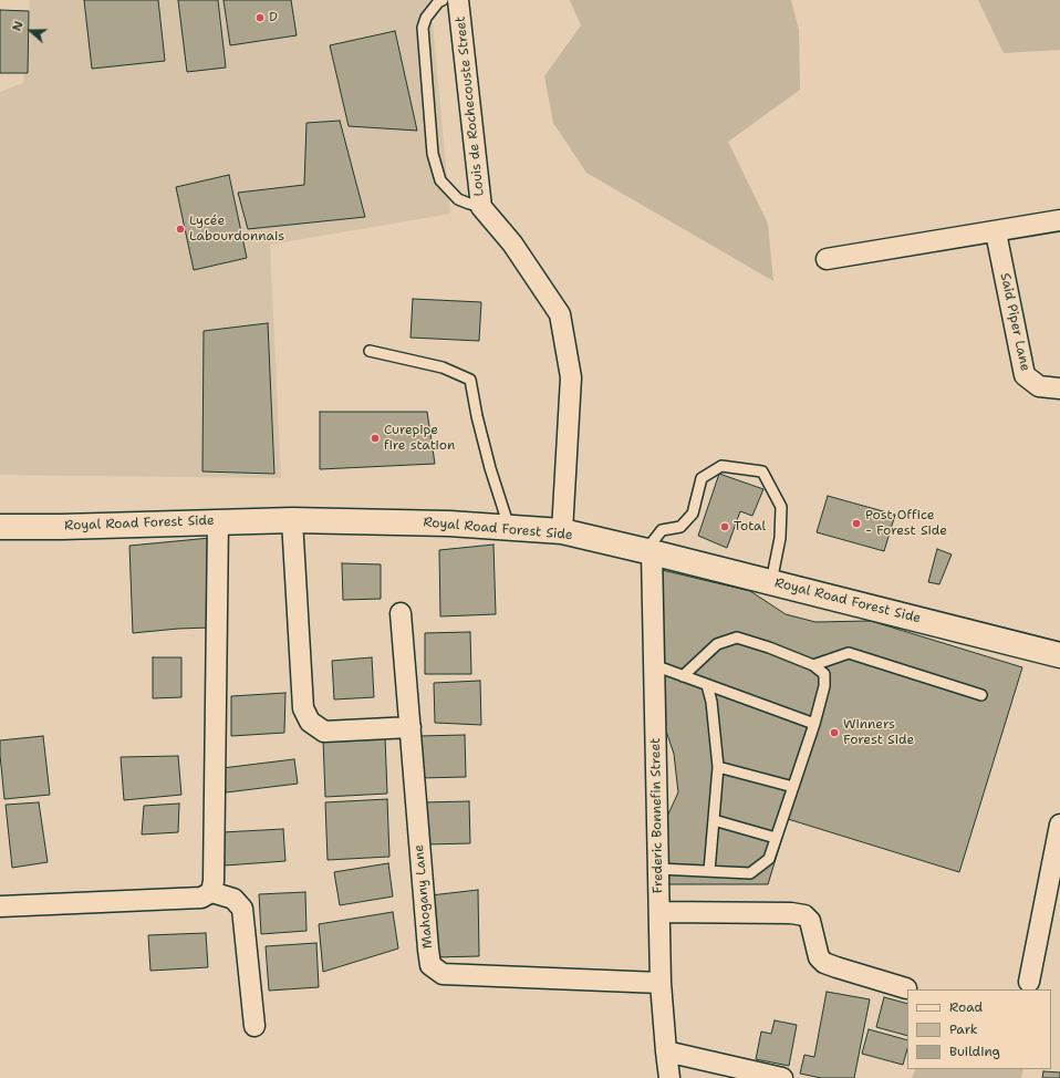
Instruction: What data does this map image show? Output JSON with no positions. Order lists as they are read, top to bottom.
{
  "streets": {
    "main road": ["Royal Road Forest Side"],
    "street": [
      "Louis de Rochecouste Street",
      "Said Piper Lane",
      "Frederic Bonnefin Street",
      "Mahogany Lane"
    ]
  },
  "crossings": [
    ["Louis de Rochecouste Street", "Royal Road Forest Side"],
    ["Royal Road Forest Side", "Frederic Bonnefin Street"],
    ["Frederic Bonnefin Street", "Mahogany Lane"]
  ],
  "places": [
    "D",
    "Lycée Labourdonnais",
    "Curepipe fire station",
    "Post Office - Forest Side",
    "Total",
    "Winners Forest Side"
  ],
  "legend": ["Road", "Park", "Building"],
  "north": "left"
}
